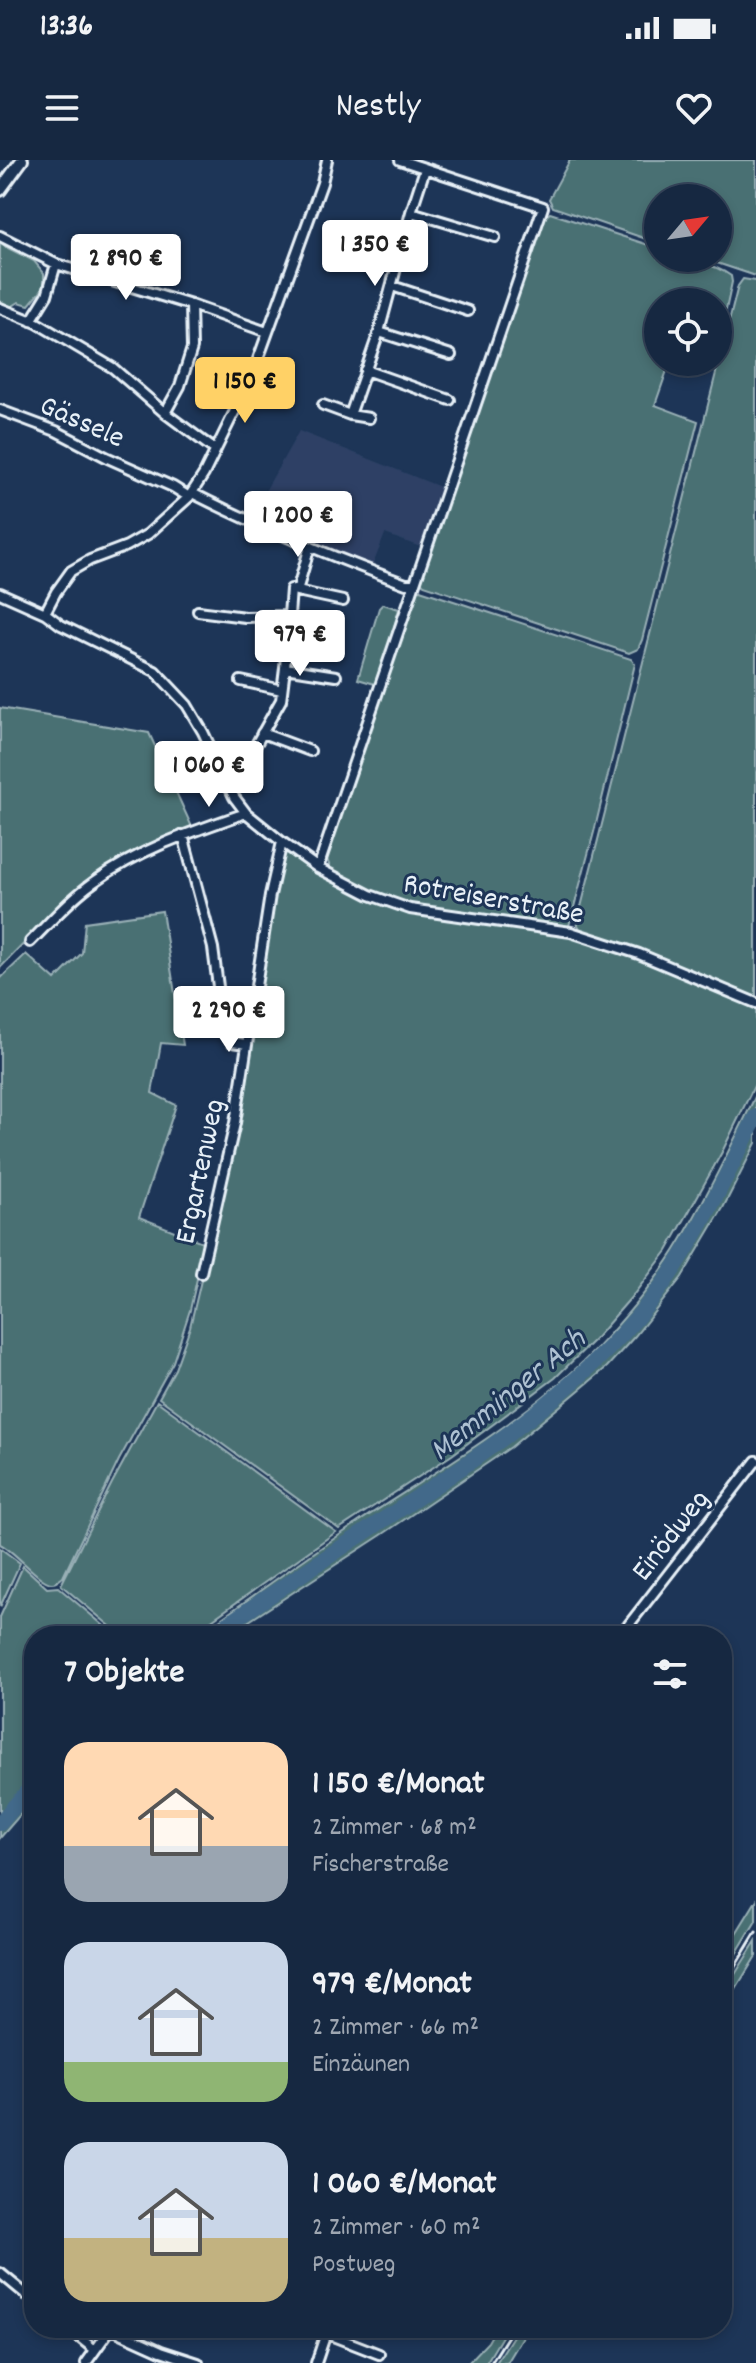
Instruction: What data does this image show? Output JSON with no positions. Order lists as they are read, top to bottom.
{
  "streets": {
    "street": [
      "Gässele",
      "Rotreiserstraße",
      "Ergartenweg",
      "Einödweg"
    ]
  },
  "crossings": [
    ["Rotreiserstraße", "Ergartenweg"]
  ],
  "water": ["Memminger Ach"],
  "north": "top right",
  "page": {
    "status": "13:36",
    "header": "Nestly",
    "price": [
      "1 350 €",
      "2 890 €",
      "1 150 €",
      "1 200 €",
      "979 €",
      "1 060 €",
      "2 290 €"
    ],
    "heading": "7 Objekte",
    "list": [
      {
        "name": "1 150 €/Monat",
        "note": "2 Zimmer · 68 m² · Fischerstraße"
      },
      {
        "name": "979 €/Monat",
        "note": "2 Zimmer · 66 m² · Einzäunen"
      },
      {
        "name": "1 060 €/Monat",
        "note": "2 Zimmer · 60 m² · Postweg"
      }
    ]
  }
}
